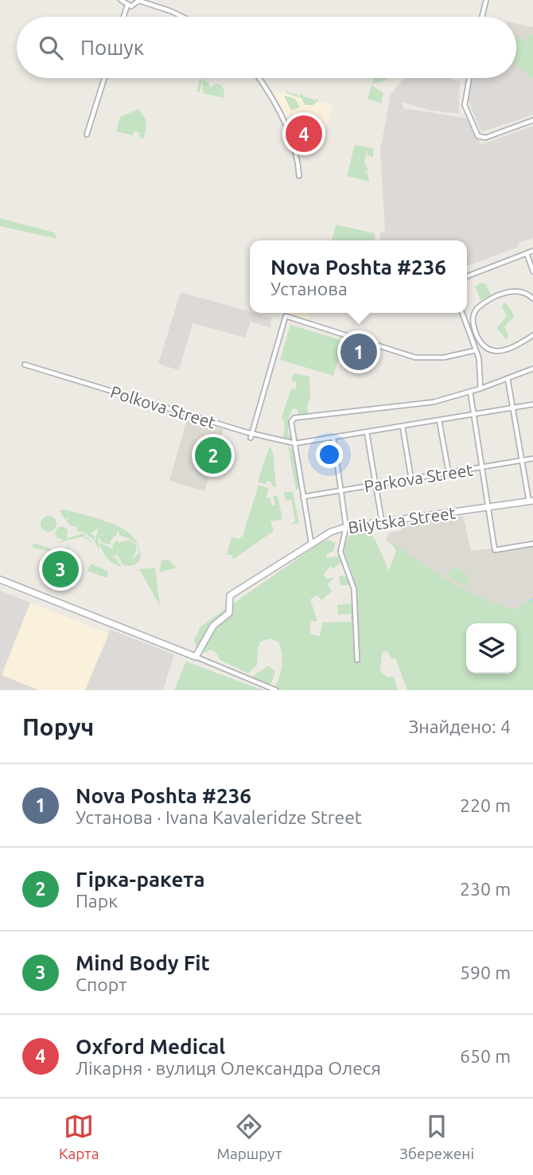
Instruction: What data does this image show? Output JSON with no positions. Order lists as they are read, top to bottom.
{
  "streets": {
    "main road": ["Bilytska Street"],
    "street": ["Polkova Street", "Parkova Street"]
  },
  "page": {
    "search": "Пошук",
    "pins": [
      "4",
      "1",
      "2",
      "3"
    ],
    "popup": ["Nova Poshta #236", "Установа"],
    "heading": ["Поруч", "Знайдено: 4"],
    "list": [
      {
        "mark": "1",
        "name": "Nova Poshta #236",
        "note": "Установа · Ivana Kavaleridze Street",
        "value": "220 m"
      },
      {
        "mark": "2",
        "name": "Гірка-ракета",
        "note": "Парк",
        "value": "230 m"
      },
      {
        "mark": "3",
        "name": "Mind Body Fit",
        "note": "Спорт",
        "value": "590 m"
      },
      {
        "mark": "4",
        "name": "Oxford Medical",
        "note": "Лікарня · вулиця Олександра Олеся",
        "value": "650 m"
      }
    ],
    "nav": ["Карта", "Маршрут", "Збережені"]
  }
}
